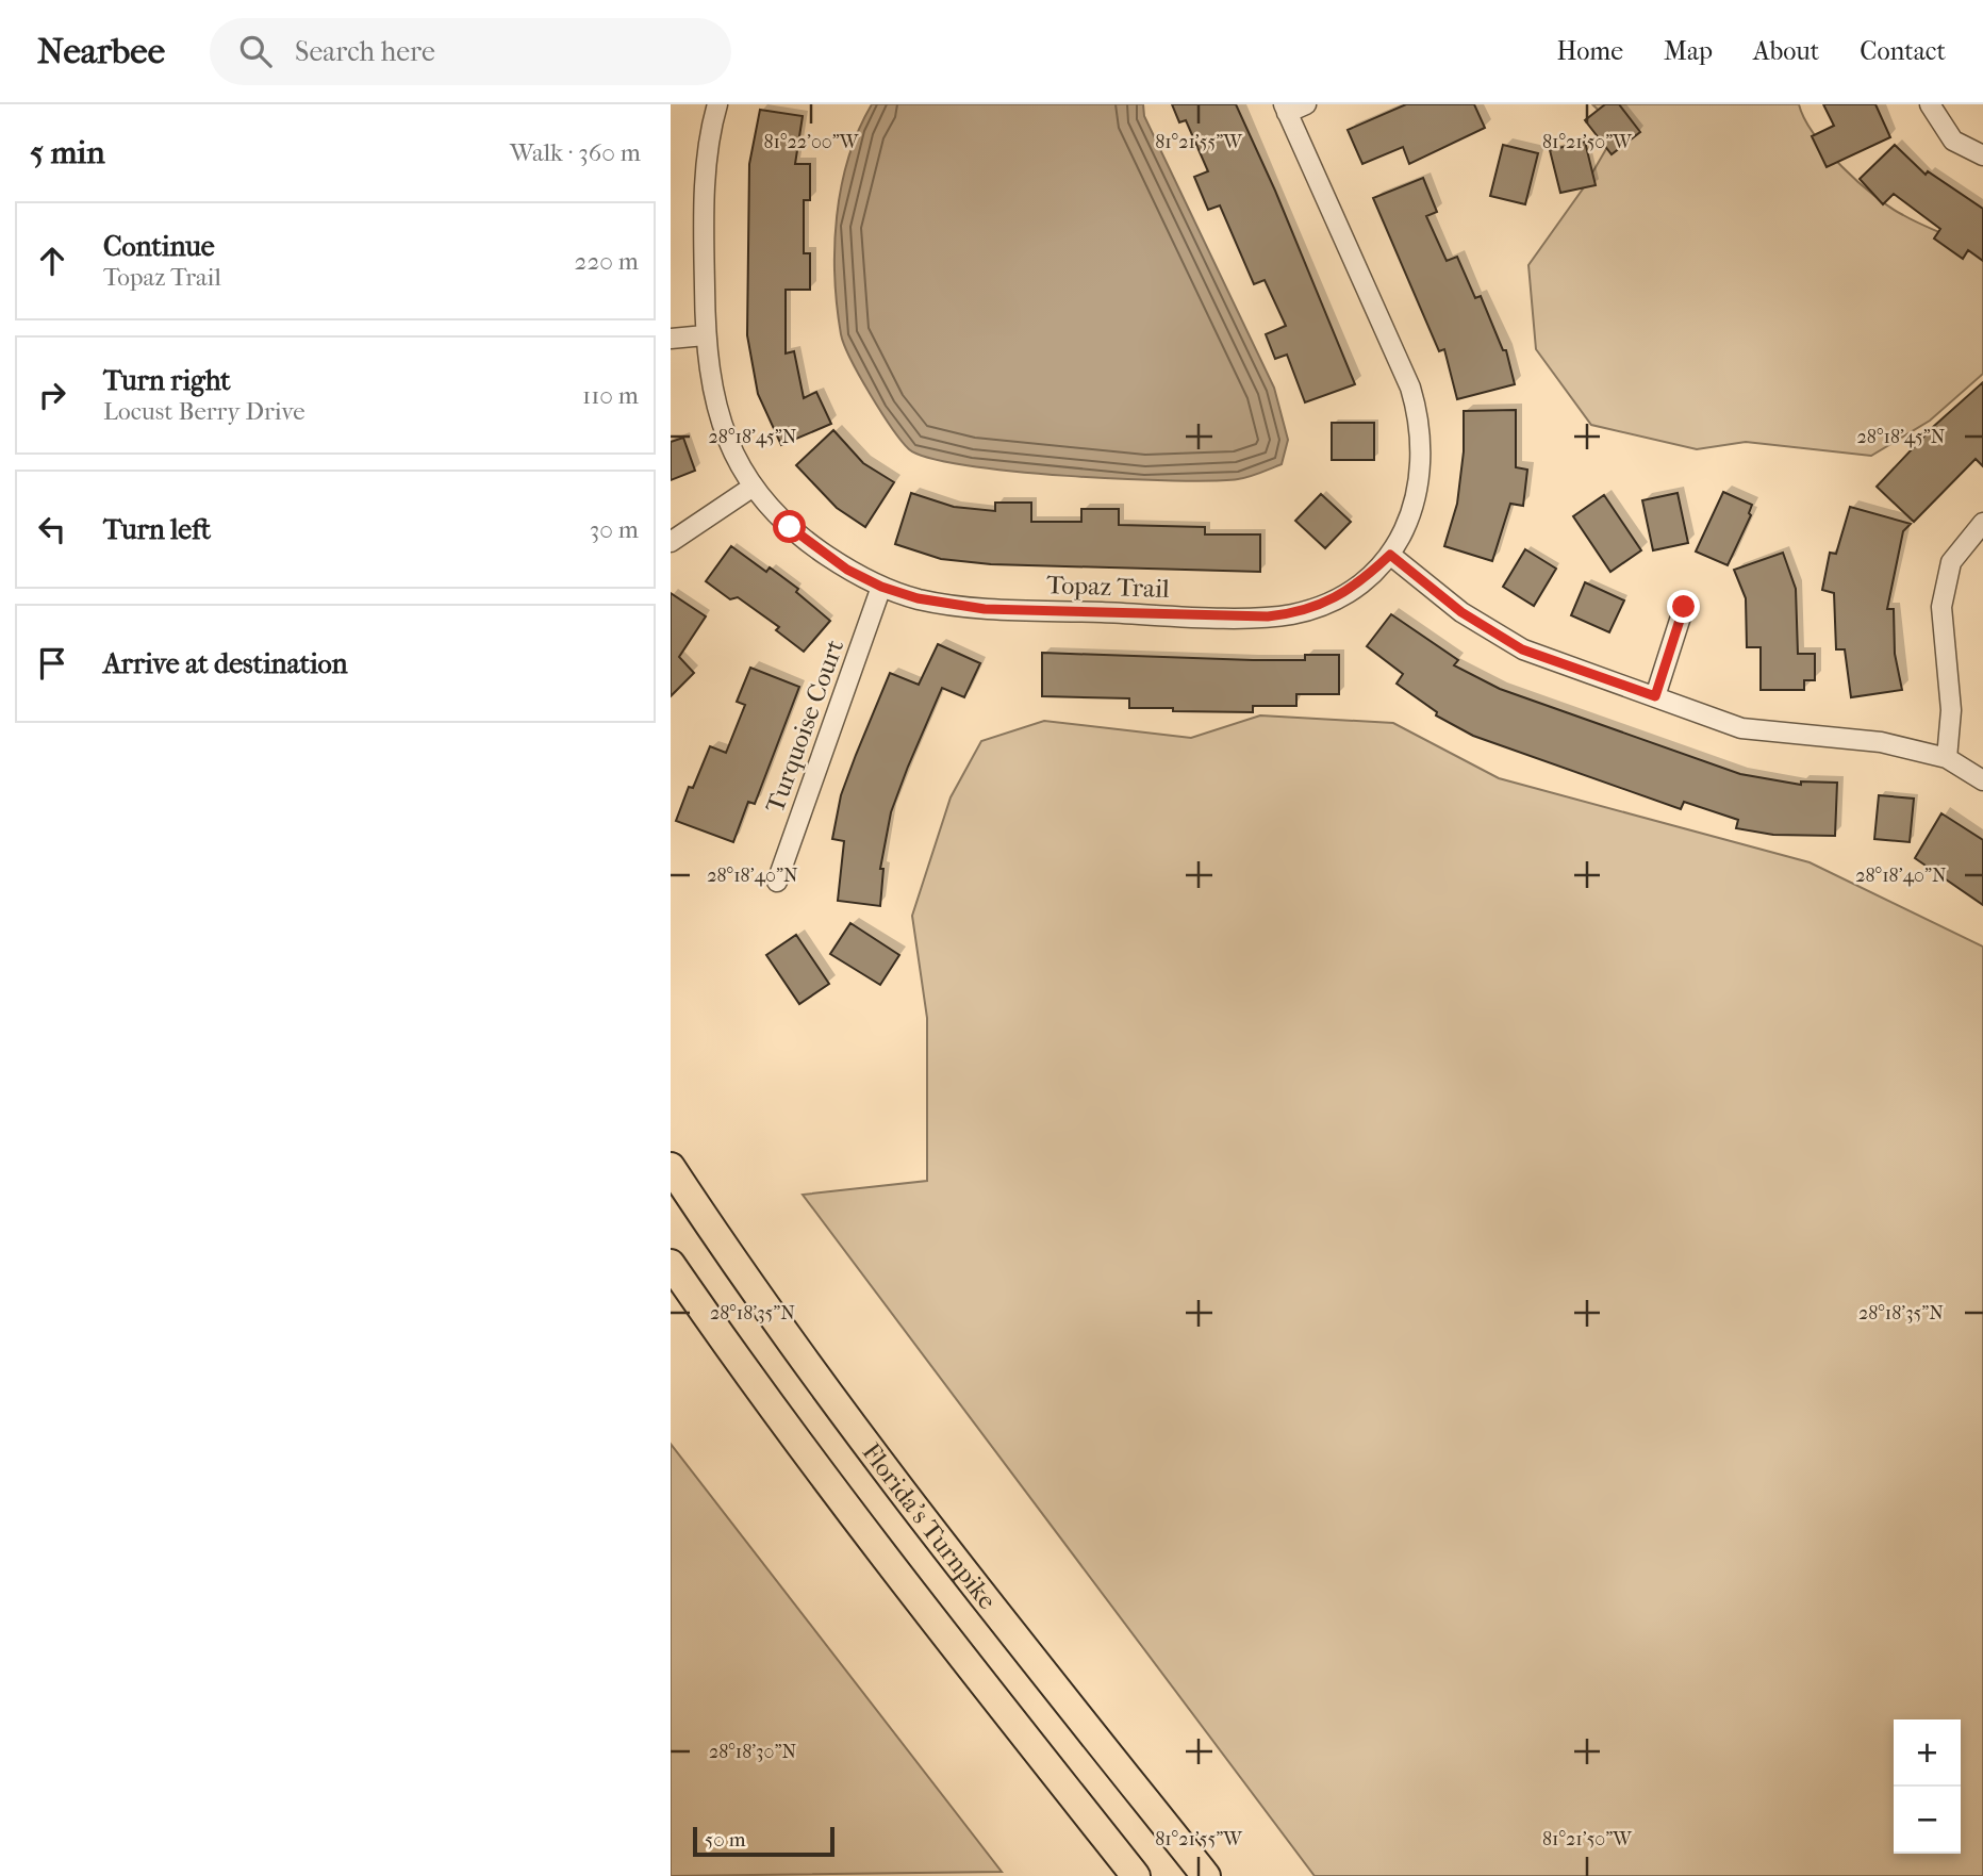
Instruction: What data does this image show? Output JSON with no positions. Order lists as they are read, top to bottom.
{
  "streets": {
    "highway": ["Florida's Turnpike"],
    "street": ["Topaz Trail", "Turquoise Court"]
  },
  "crossings": [
    ["Topaz Trail", "Turquoise Court"]
  ],
  "scale_bar": "50 m",
  "page": {
    "header": "Nearbee",
    "search": "Search here",
    "nav": [
      "Home",
      "Map",
      "About",
      "Contact"
    ],
    "heading": ["5 min", "Walk · 360 m"],
    "list": [
      ["Continue", "Topaz Trail", "220 m"],
      ["Turn right", "Locust Berry Drive", "110 m"],
      ["Turn left", "30 m"],
      "Arrive at destination"
    ],
    "map_buttons": ["+", "−"],
    "scale": "50 m"
  },
  "coordinates": [
    "81°22'00\"W",
    "81°21'55\"W",
    "81°21'50\"W",
    "28°18'45\"N",
    "28°18'40\"N",
    "28°18'35\"N",
    "28°18'30\"N"
  ]
}
